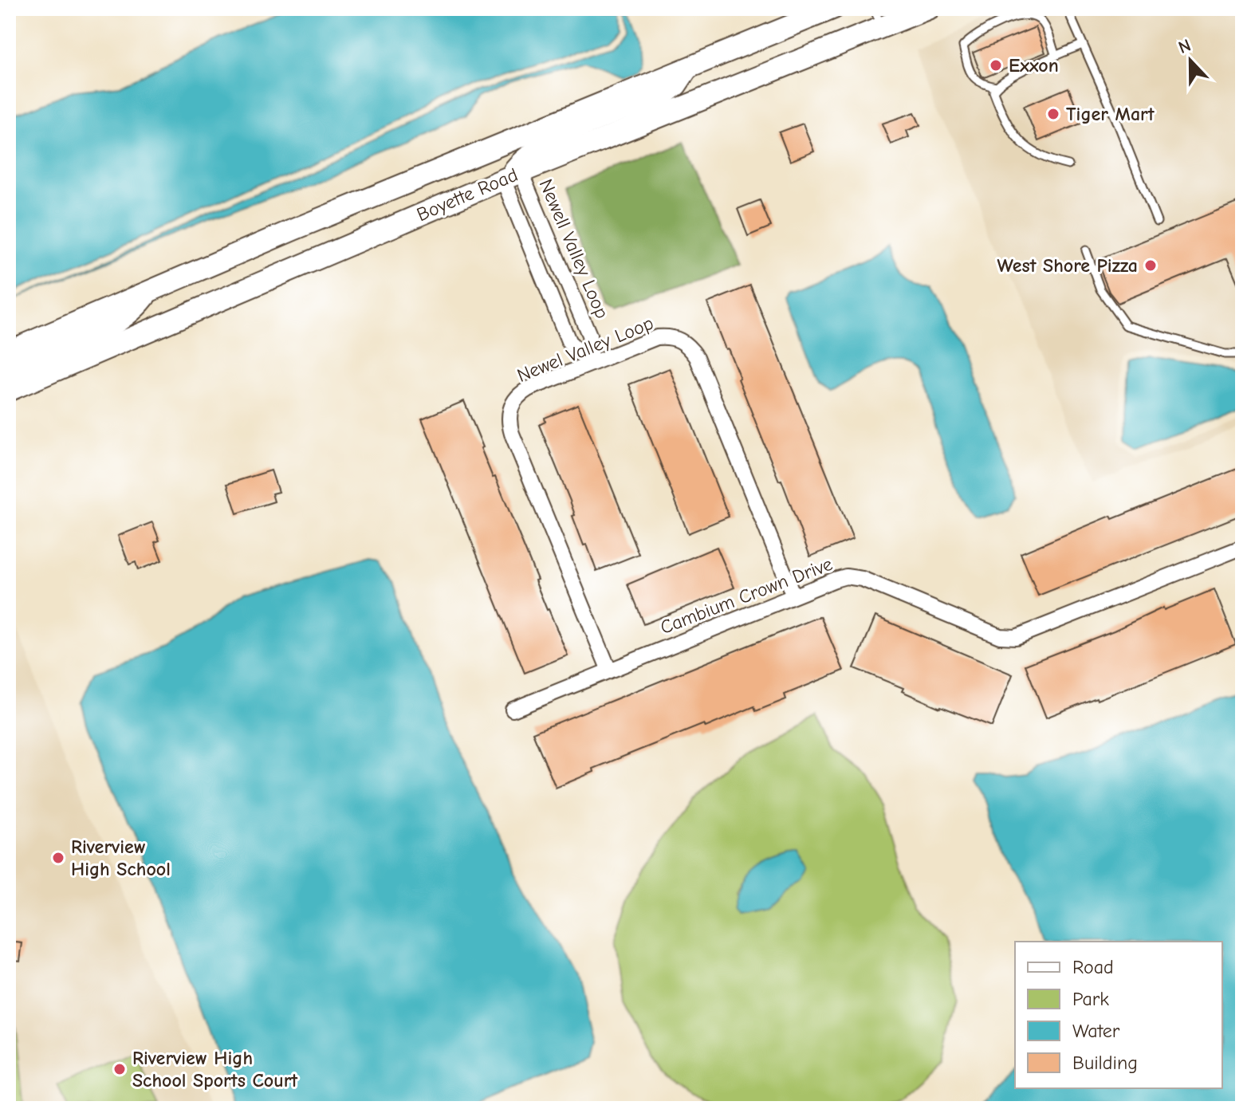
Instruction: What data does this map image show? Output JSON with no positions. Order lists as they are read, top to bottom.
{
  "streets": {
    "main road": ["Boyette Road"],
    "street": ["Newell Valley Loop", "Newel Valley Loop", "Cambium Crown Drive"]
  },
  "crossings": [
    ["Boyette Road", "Newell Valley Loop"],
    ["Newell Valley Loop", "Newel Valley Loop"],
    ["Newel Valley Loop", "Cambium Crown Drive"]
  ],
  "places": [
    "Exxon",
    "Tiger Mart",
    "West Shore Pizza",
    "Riverview High School",
    "Riverview High School Sports Court"
  ],
  "legend": [
    "Road",
    "Park",
    "Water",
    "Building"
  ],
  "north": "top"
}
